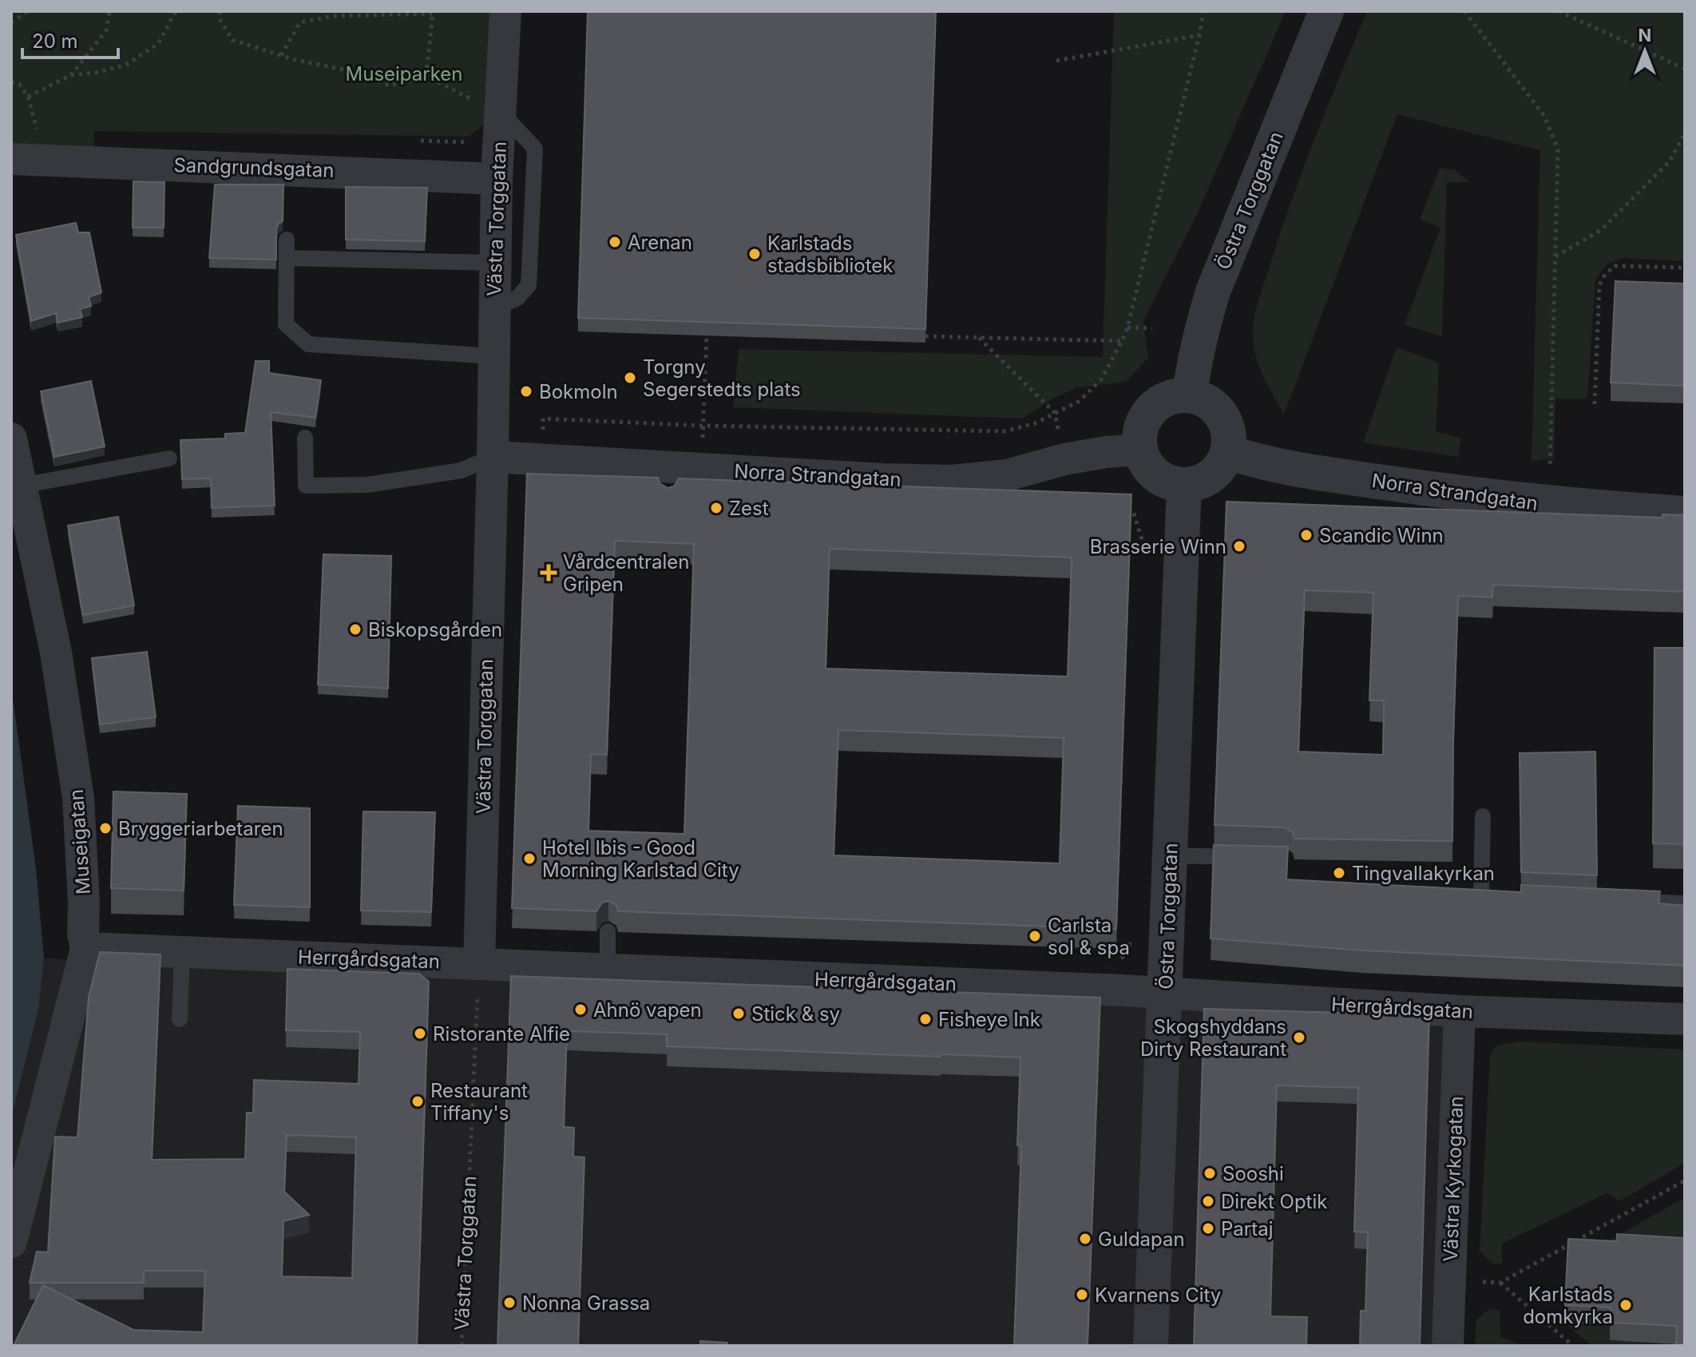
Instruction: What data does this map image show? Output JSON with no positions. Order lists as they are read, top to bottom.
{
  "streets": {
    "street": [
      "Sandgrundsgatan",
      "Östra Torggatan",
      "Västra Torggatan",
      "Norra Strandgatan",
      "Museigatan",
      "Herrgårdsgatan",
      "Västra Kyrkogatan"
    ]
  },
  "crossings": [
    ["Sandgrundsgatan", "Västra Torggatan"],
    ["Östra Torggatan", "Norra Strandgatan"],
    ["Östra Torggatan", "Herrgårdsgatan"],
    ["Västra Torggatan", "Norra Strandgatan"],
    ["Västra Torggatan", "Herrgårdsgatan"],
    ["Museigatan", "Herrgårdsgatan"],
    ["Herrgårdsgatan", "Västra Kyrkogatan"]
  ],
  "parks": ["Museiparken"],
  "places": {
    "other": [
      "Arenan",
      "Karlstads stadsbibliotek",
      "Torgny Segerstedts plats",
      "Bokmoln",
      "Zest",
      "Scandic Winn",
      "Brasserie Winn",
      "Biskopsgården",
      "Bryggeriarbetaren",
      "Hotel Ibis - Good Morning Karlstad City",
      "Tingvallakyrkan",
      "Carlsta sol & spa",
      "Ahnö vapen",
      "Stick & sy",
      "Fisheye Ink",
      "Ristorante Alfie",
      "Skogshyddans Dirty Restaurant",
      "Restaurant Tiffany's",
      "Sooshi",
      "Direkt Optik",
      "Partaj",
      "Guldapan",
      "Kvarnens City",
      "Nonna Grassa",
      "Karlstads domkyrka"
    ],
    "health": ["Vårdcentralen Gripen"]
  },
  "scale_bar": "20 m",
  "north": "top"
}
